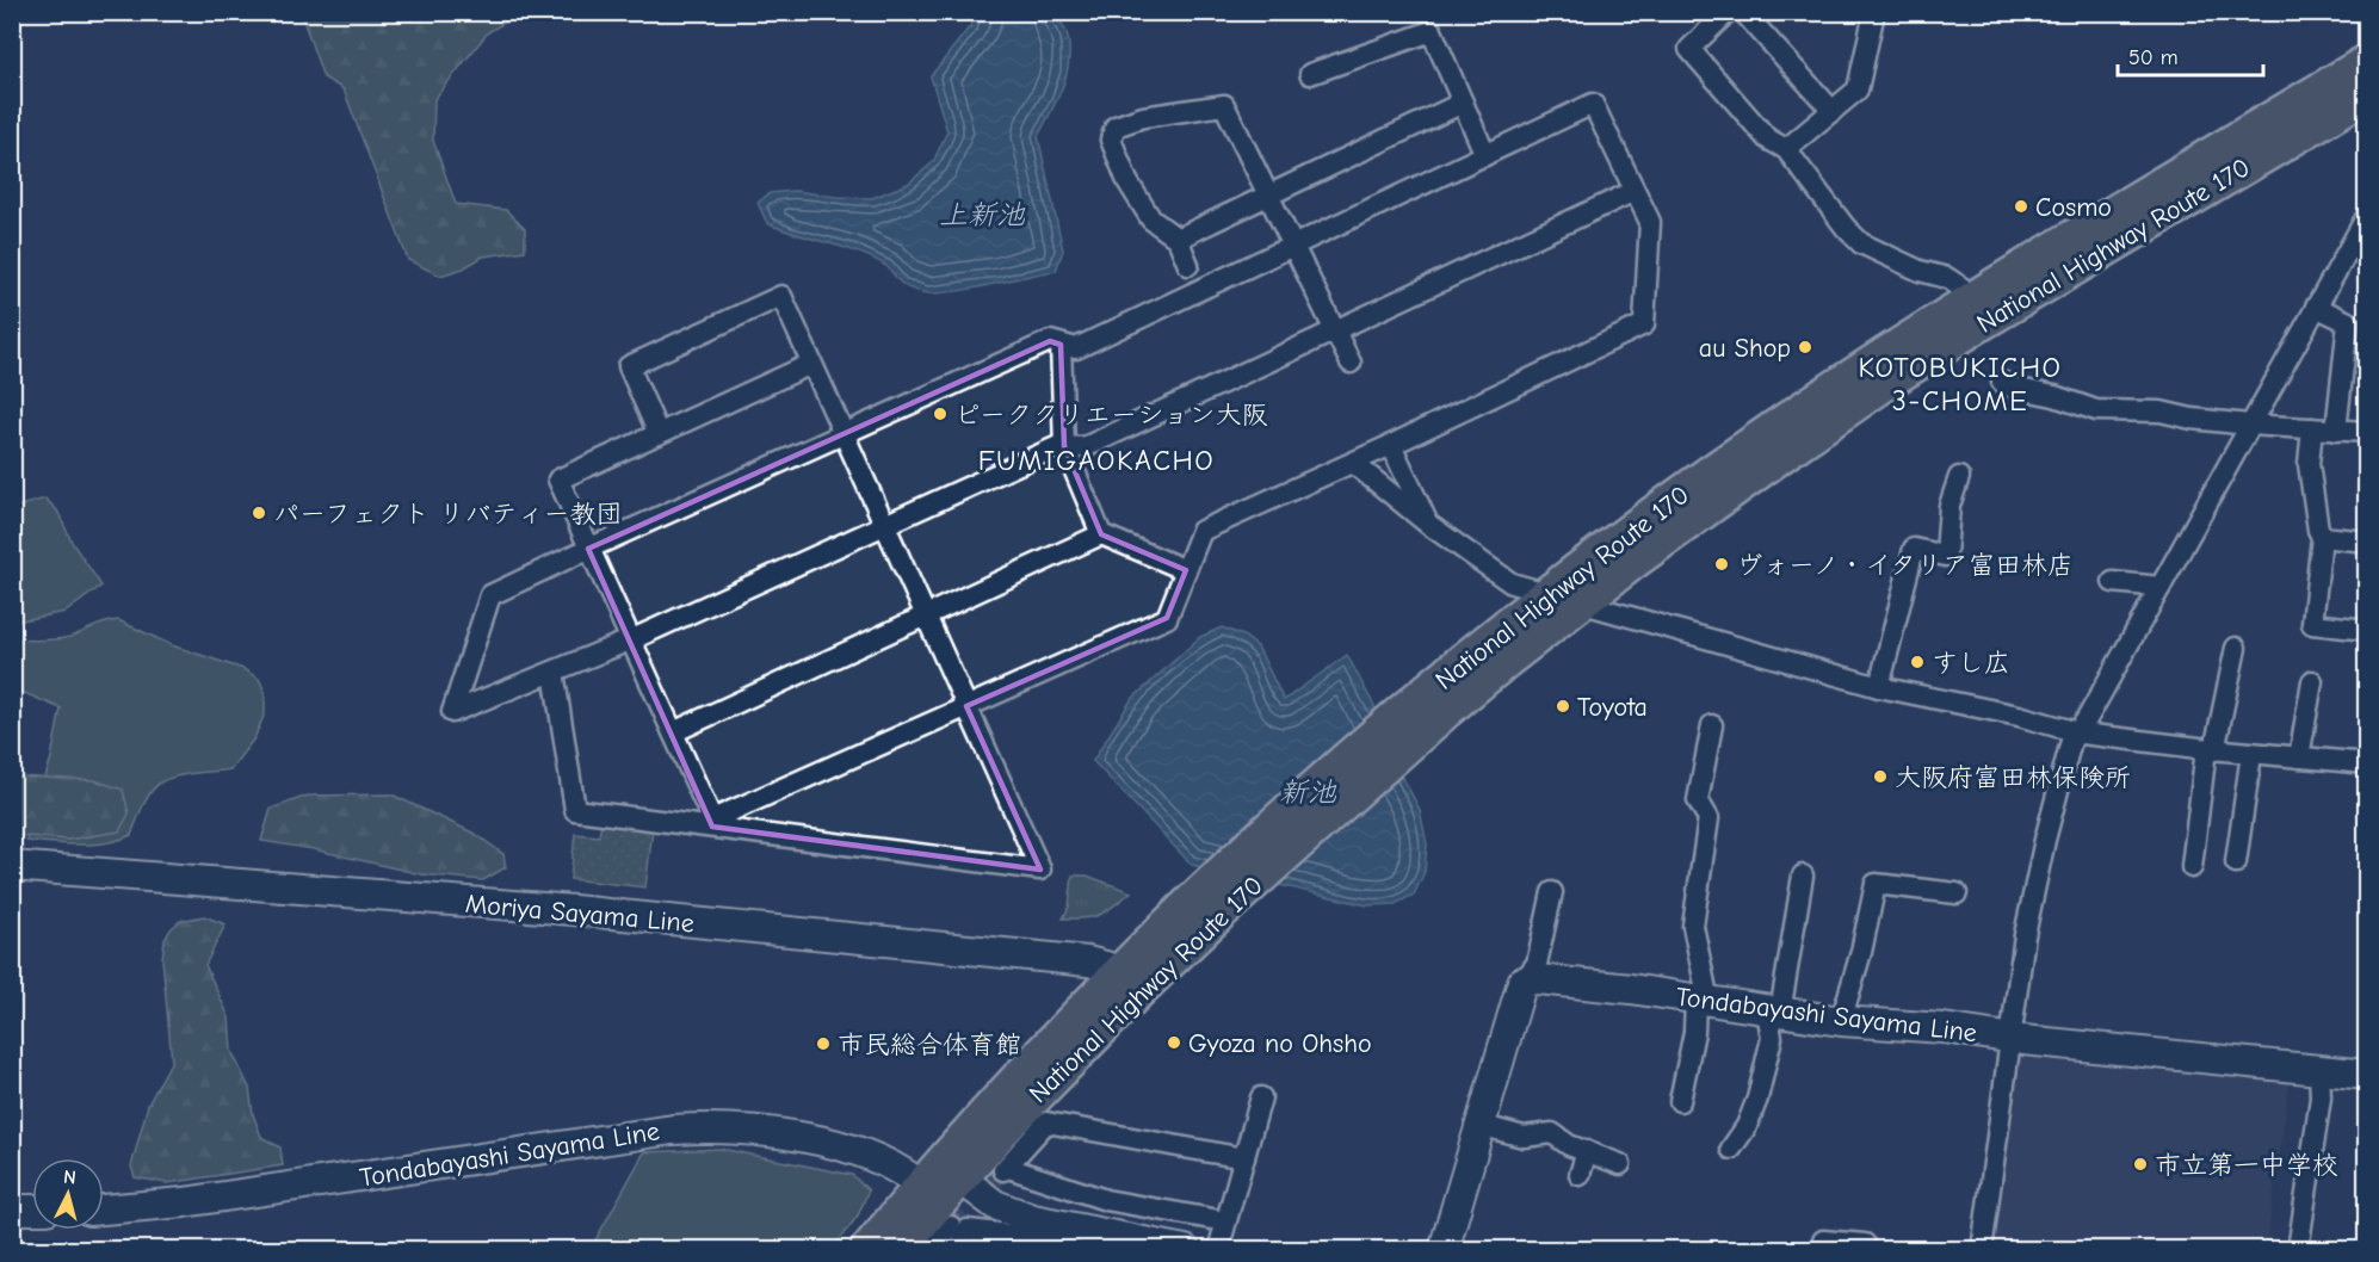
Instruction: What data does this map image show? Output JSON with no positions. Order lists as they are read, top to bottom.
{
  "streets": {
    "highway": ["National Highway Route 170"],
    "main road": ["Moriya Sayama Line", "Tondabayashi Sayama Line"]
  },
  "crossings": [
    ["National Highway Route 170", "Moriya Sayama Line"],
    ["National Highway Route 170", "Tondabayashi Sayama Line"]
  ],
  "districts": ["KOTOBUKICHO 3-CHOME", "FUMIGAOKACHO"],
  "water": ["上新池", "新池"],
  "places": [
    "Cosmo",
    "au Shop",
    "ピーククリエーション大阪",
    "パーフェクト リバティー教団",
    "ヴォーノ・イタリア富田林店",
    "すし広",
    "Toyota",
    "大阪府富田林保険所",
    "Gyoza no Ohsho",
    "市民総合体育館",
    "市立第一中学校"
  ],
  "scale_bar": "50 m",
  "north": "top"
}
